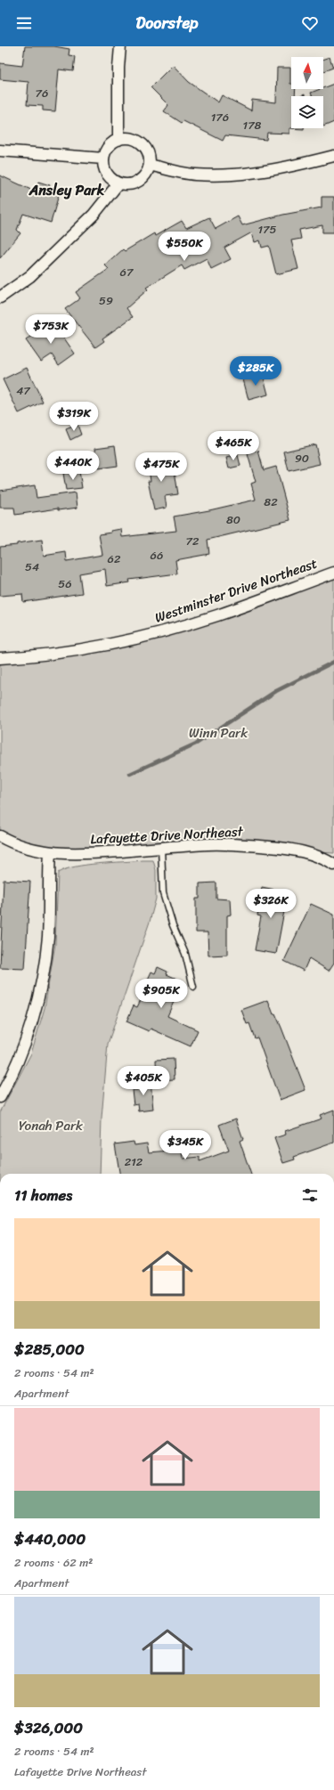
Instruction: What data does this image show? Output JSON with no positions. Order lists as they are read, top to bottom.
{
  "streets": {
    "street": ["Westminster Drive Northeast", "Lafayette Drive Northeast"]
  },
  "districts": ["Ansley Park"],
  "parks": ["Winn Park", "Yonah Park"],
  "house_numbers": [
    "76",
    "176",
    "178",
    "175",
    "67",
    "59",
    "47",
    "90",
    "82",
    "80",
    "72",
    "66",
    "62",
    "54",
    "56",
    "212"
  ],
  "north": "top",
  "page": {
    "header": "Doorstep",
    "price": [
      "$550K",
      "$753K",
      "$285K",
      "$319K",
      "$465K",
      "$440K",
      "$475K",
      "$326K",
      "$905K",
      "$405K",
      "$345K"
    ],
    "heading": "11 homes",
    "list": [
      {
        "name": "$285,000",
        "note": "2 rooms · 54 m² · Apartment"
      },
      {
        "name": "$440,000",
        "note": "2 rooms · 62 m² · Apartment"
      },
      {
        "name": "$326,000",
        "note": "2 rooms · 54 m² · Lafayette Drive Northeast"
      }
    ]
  }
}
